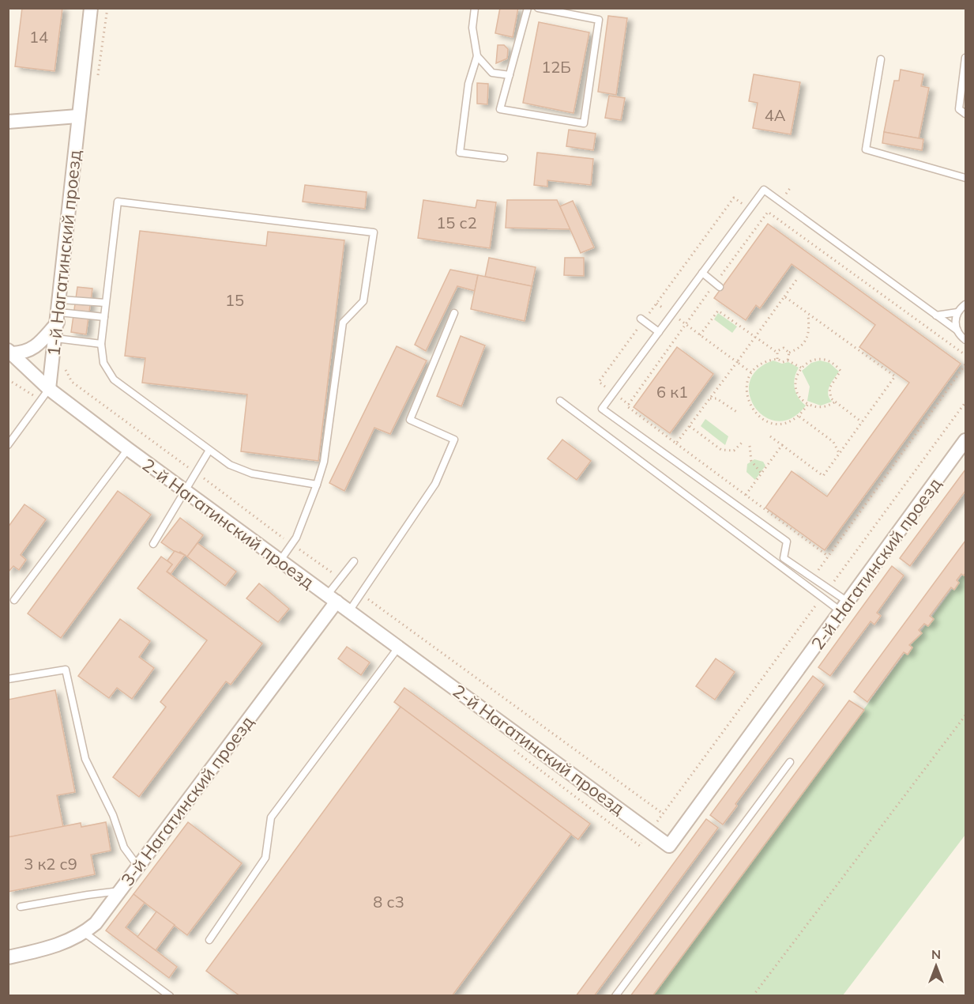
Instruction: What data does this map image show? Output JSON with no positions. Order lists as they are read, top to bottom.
{
  "streets": {
    "street": ["1-й Нагатинский проезд", "2-й Нагатинский проезд", "3-й Нагатинский проезд"]
  },
  "crossings": [
    ["1-й Нагатинский проезд", "2-й Нагатинский проезд"],
    ["2-й Нагатинский проезд", "3-й Нагатинский проезд"]
  ],
  "house_numbers": [
    "14",
    "12Б",
    "4А",
    "15 с2",
    "15",
    "6 к1",
    "3 к2 с9",
    "8 с3"
  ],
  "north": "top"
}
